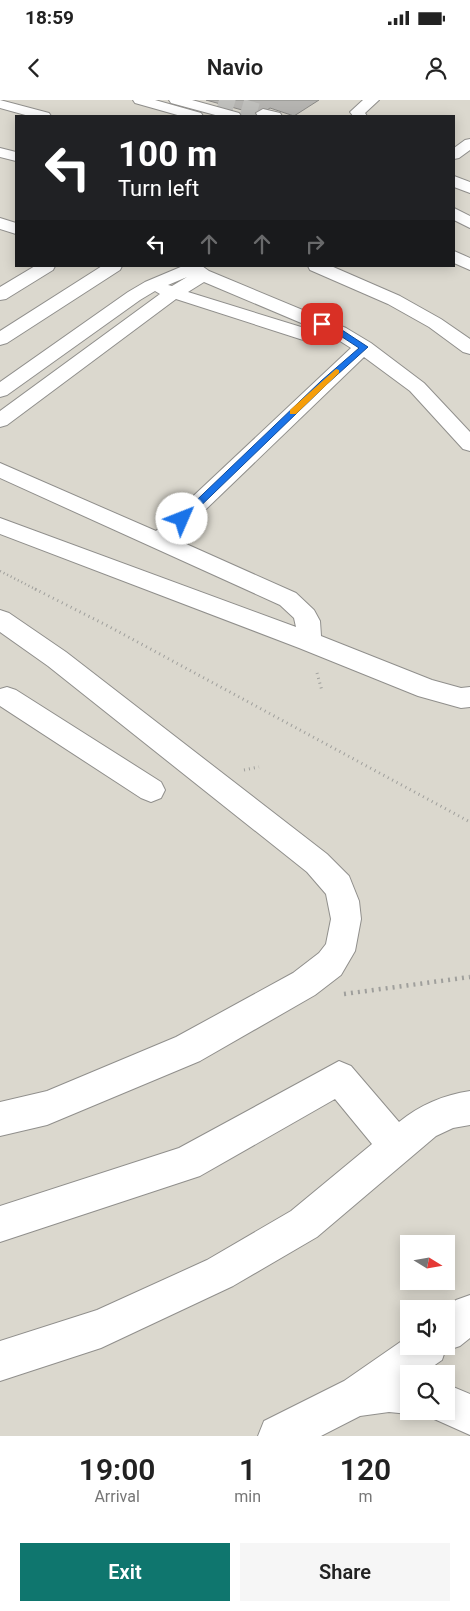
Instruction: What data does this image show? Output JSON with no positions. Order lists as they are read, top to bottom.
{
  "north": "right",
  "page": {
    "status": "18:59",
    "header": "Navio",
    "turn": ["100 m", "Turn left"],
    "eta": [
      "19:00",
      "Arrival",
      "1",
      "min",
      "120",
      "m"
    ],
    "buttons": ["Exit", "Share"]
  }
}
